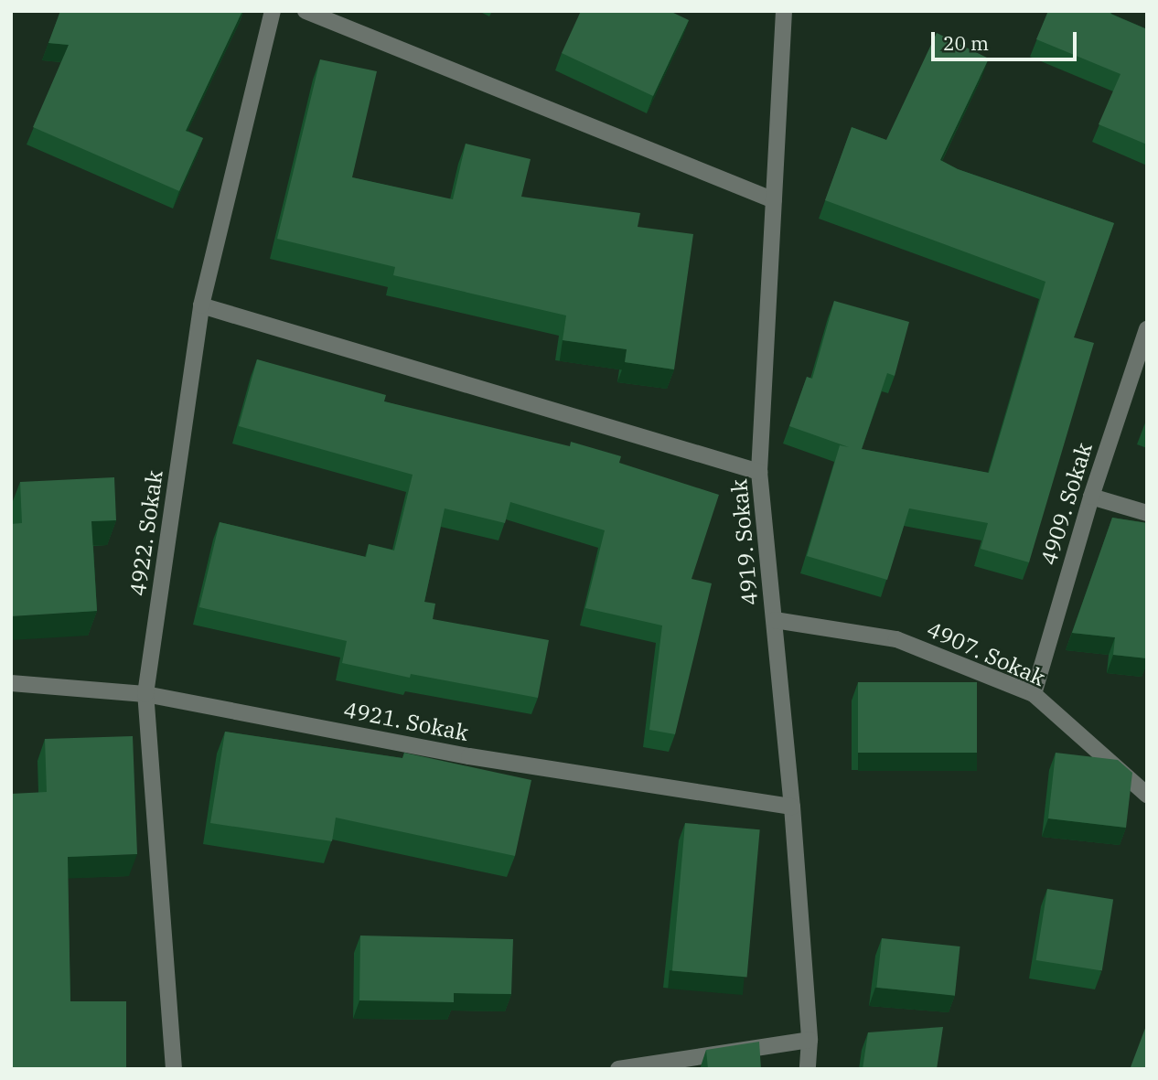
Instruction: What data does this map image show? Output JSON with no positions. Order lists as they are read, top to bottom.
{
  "streets": {
    "street": [
      "4909. Sokak",
      "4922. Sokak",
      "4919. Sokak",
      "4907. Sokak",
      "4921. Sokak"
    ]
  },
  "crossings": [
    ["4909. Sokak", "4907. Sokak"],
    ["4922. Sokak", "4921. Sokak"],
    ["4919. Sokak", "4907. Sokak"],
    ["4919. Sokak", "4921. Sokak"]
  ],
  "scale_bar": "20 m"
}
